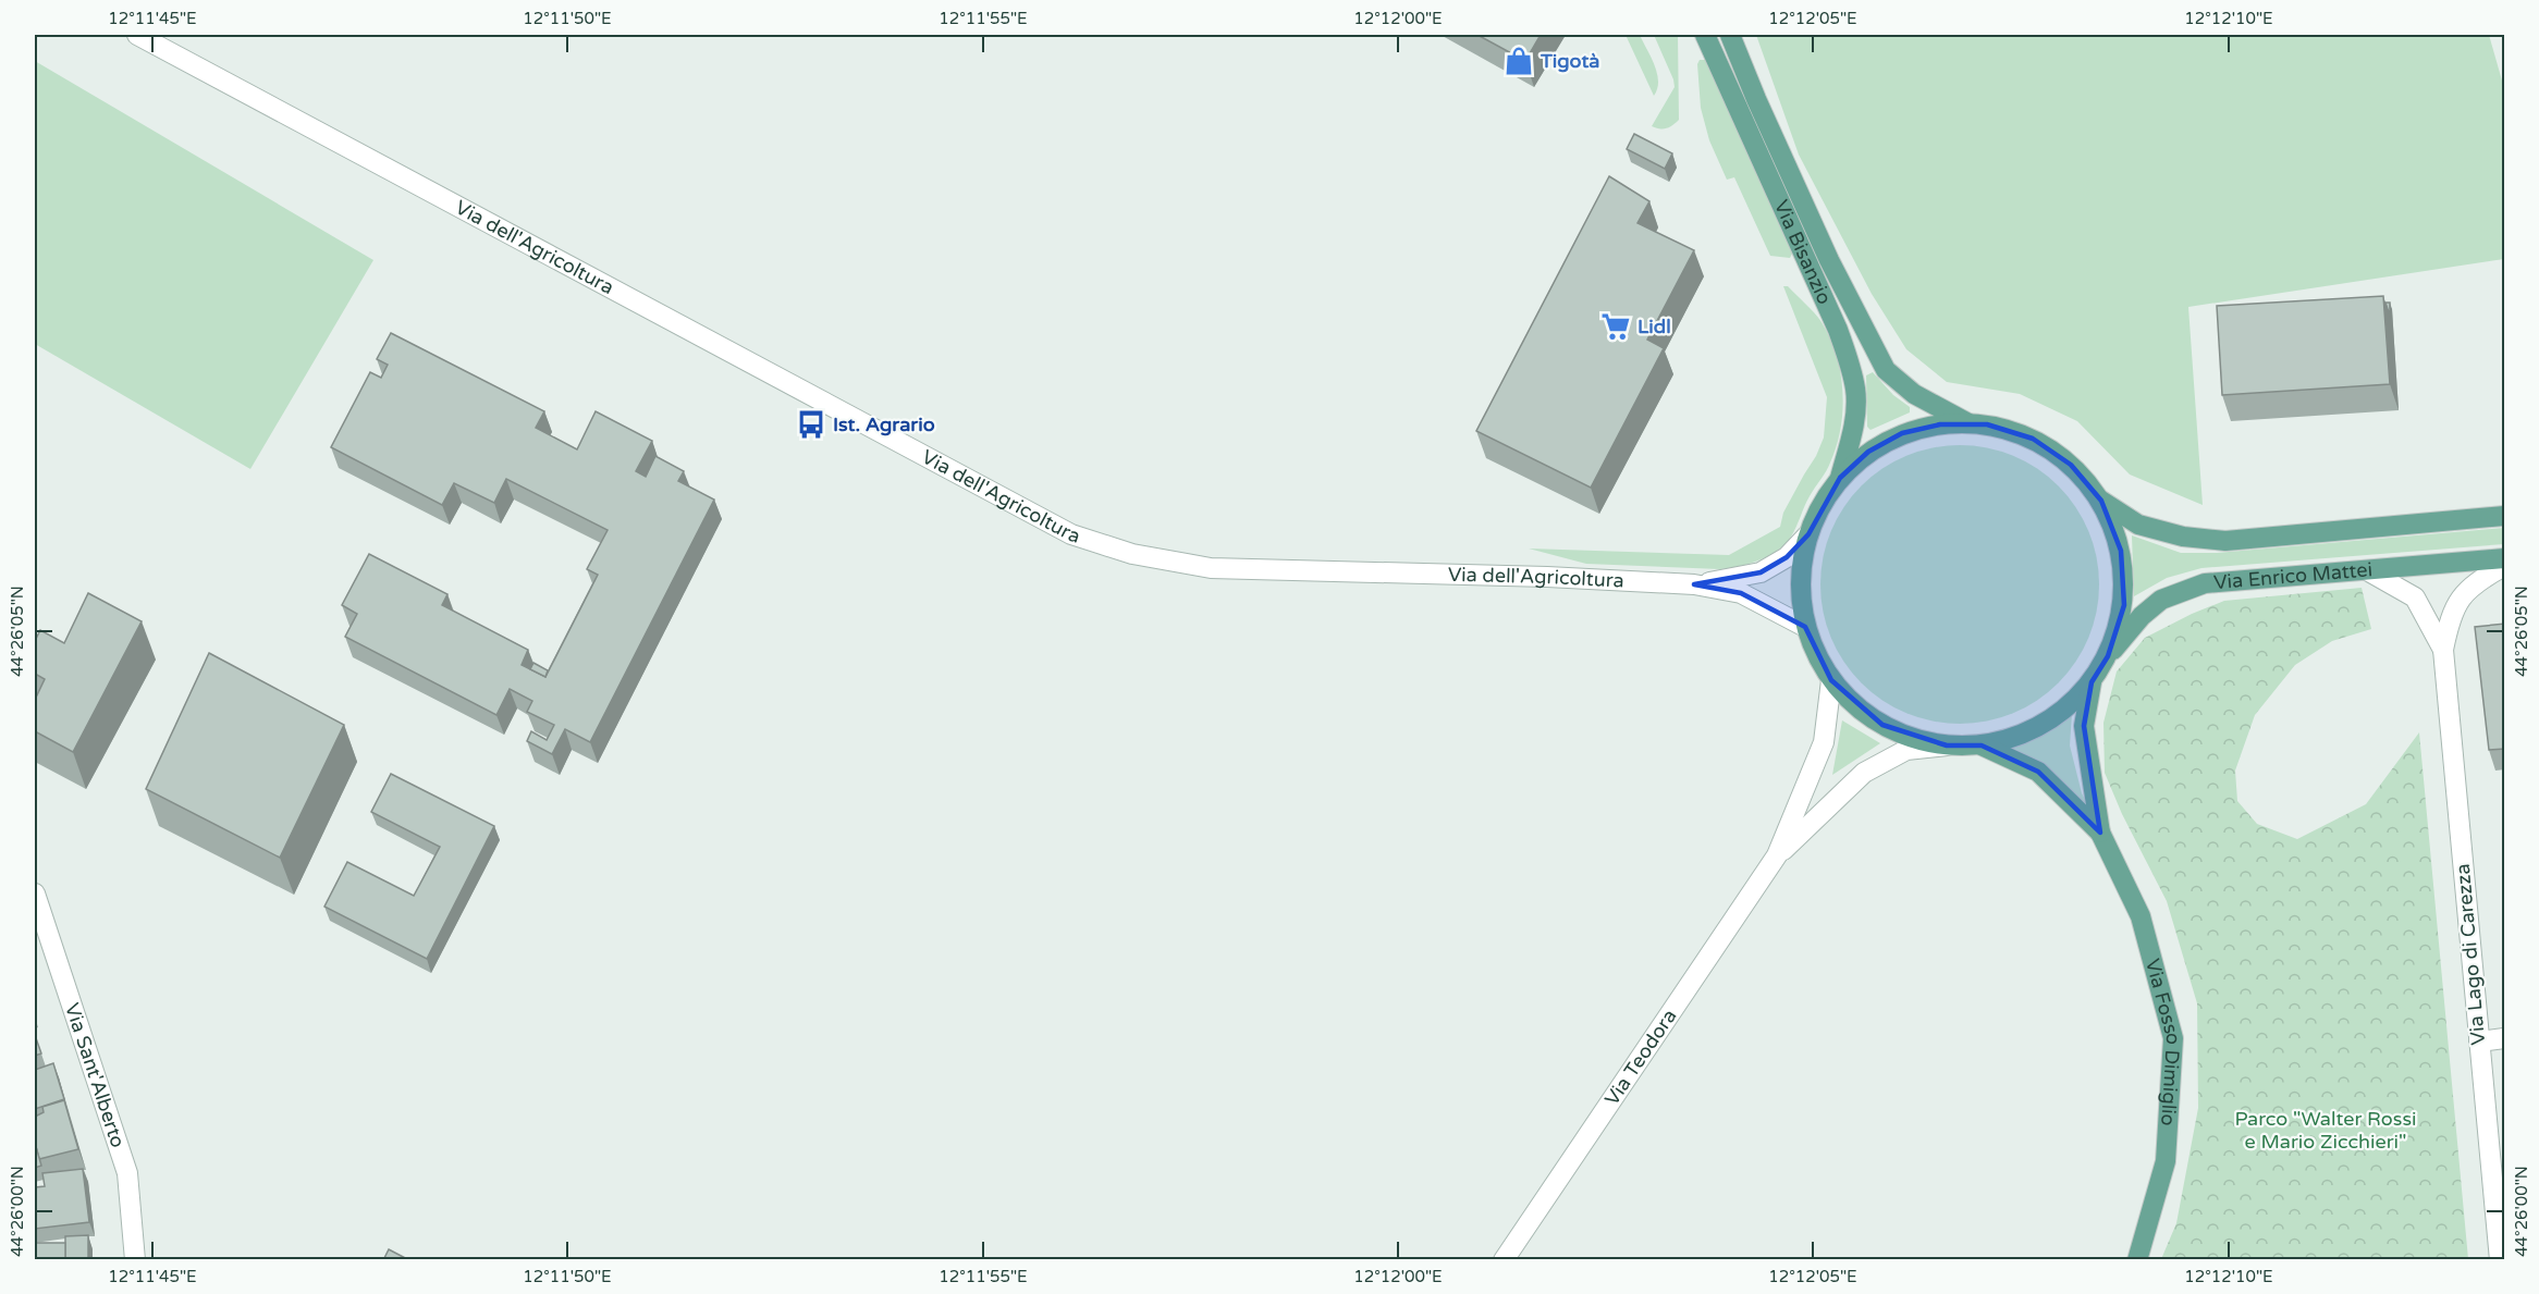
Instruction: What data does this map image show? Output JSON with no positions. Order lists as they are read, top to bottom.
{
  "streets": {
    "main road": ["Via Bisanzio", "Via Enrico Mattei", "Via Fosso Dimiglio"],
    "street": [
      "Via dell'Agricoltura",
      "Via Lago di Carezza",
      "Via Teodora",
      "Via Sant'Alberto"
    ]
  },
  "crossings": [
    ["Via Enrico Mattei", "Via Lago di Carezza"]
  ],
  "parks": ["Parco \"Walter Rossi e Mario Zicchieri\""],
  "places": {
    "shop": ["Tigotà"],
    "supermarket": ["Lidl"],
    "bus stop": ["Ist. Agrario"]
  },
  "coordinates": [
    "12°11'45\"E",
    "12°11'50\"E",
    "12°11'55\"E",
    "12°12'00\"E",
    "12°12'05\"E",
    "12°12'10\"E",
    "44°26'05\"N",
    "44°26'00\"N"
  ]
}
